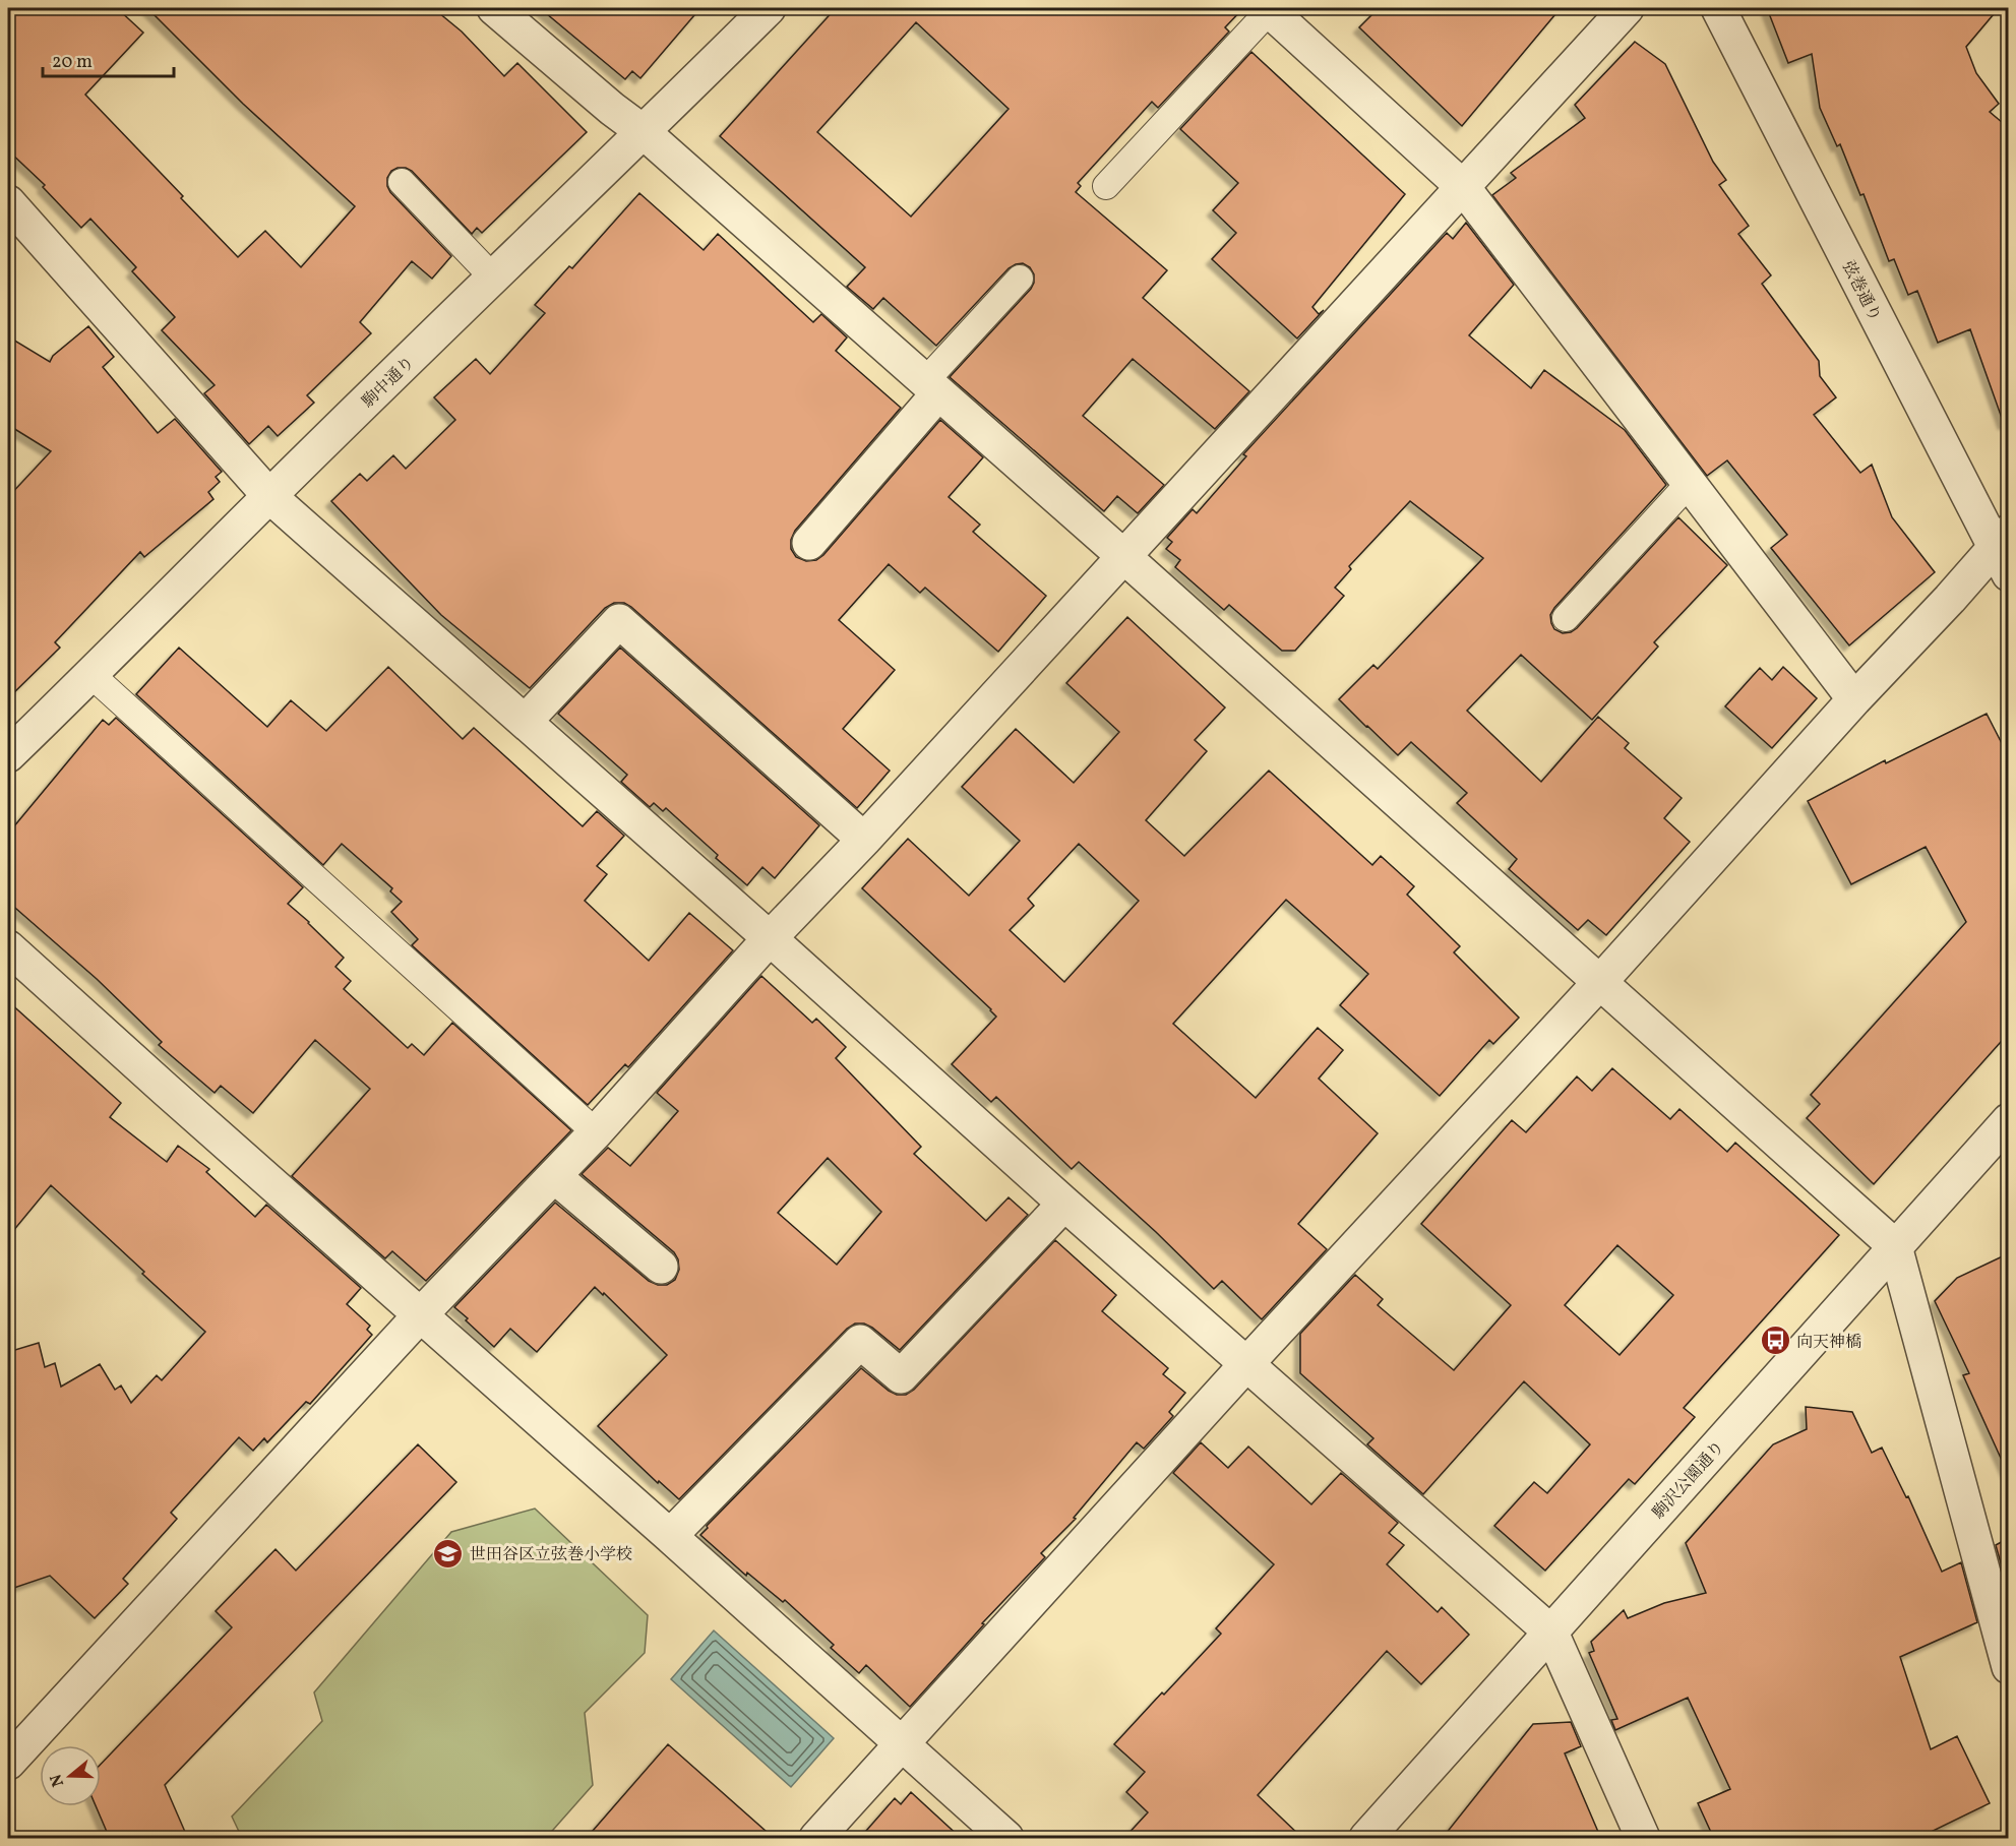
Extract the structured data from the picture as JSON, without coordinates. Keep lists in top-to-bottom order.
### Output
{
  "streets": {
    "street": ["弦巻通り", "駒中通り", "駒沢公園通り"]
  },
  "places": {
    "bus stop": ["向天神橋"],
    "school or university": ["世田谷区立弦巻小学校"]
  },
  "scale_bar": "20 m",
  "north": "left"
}
